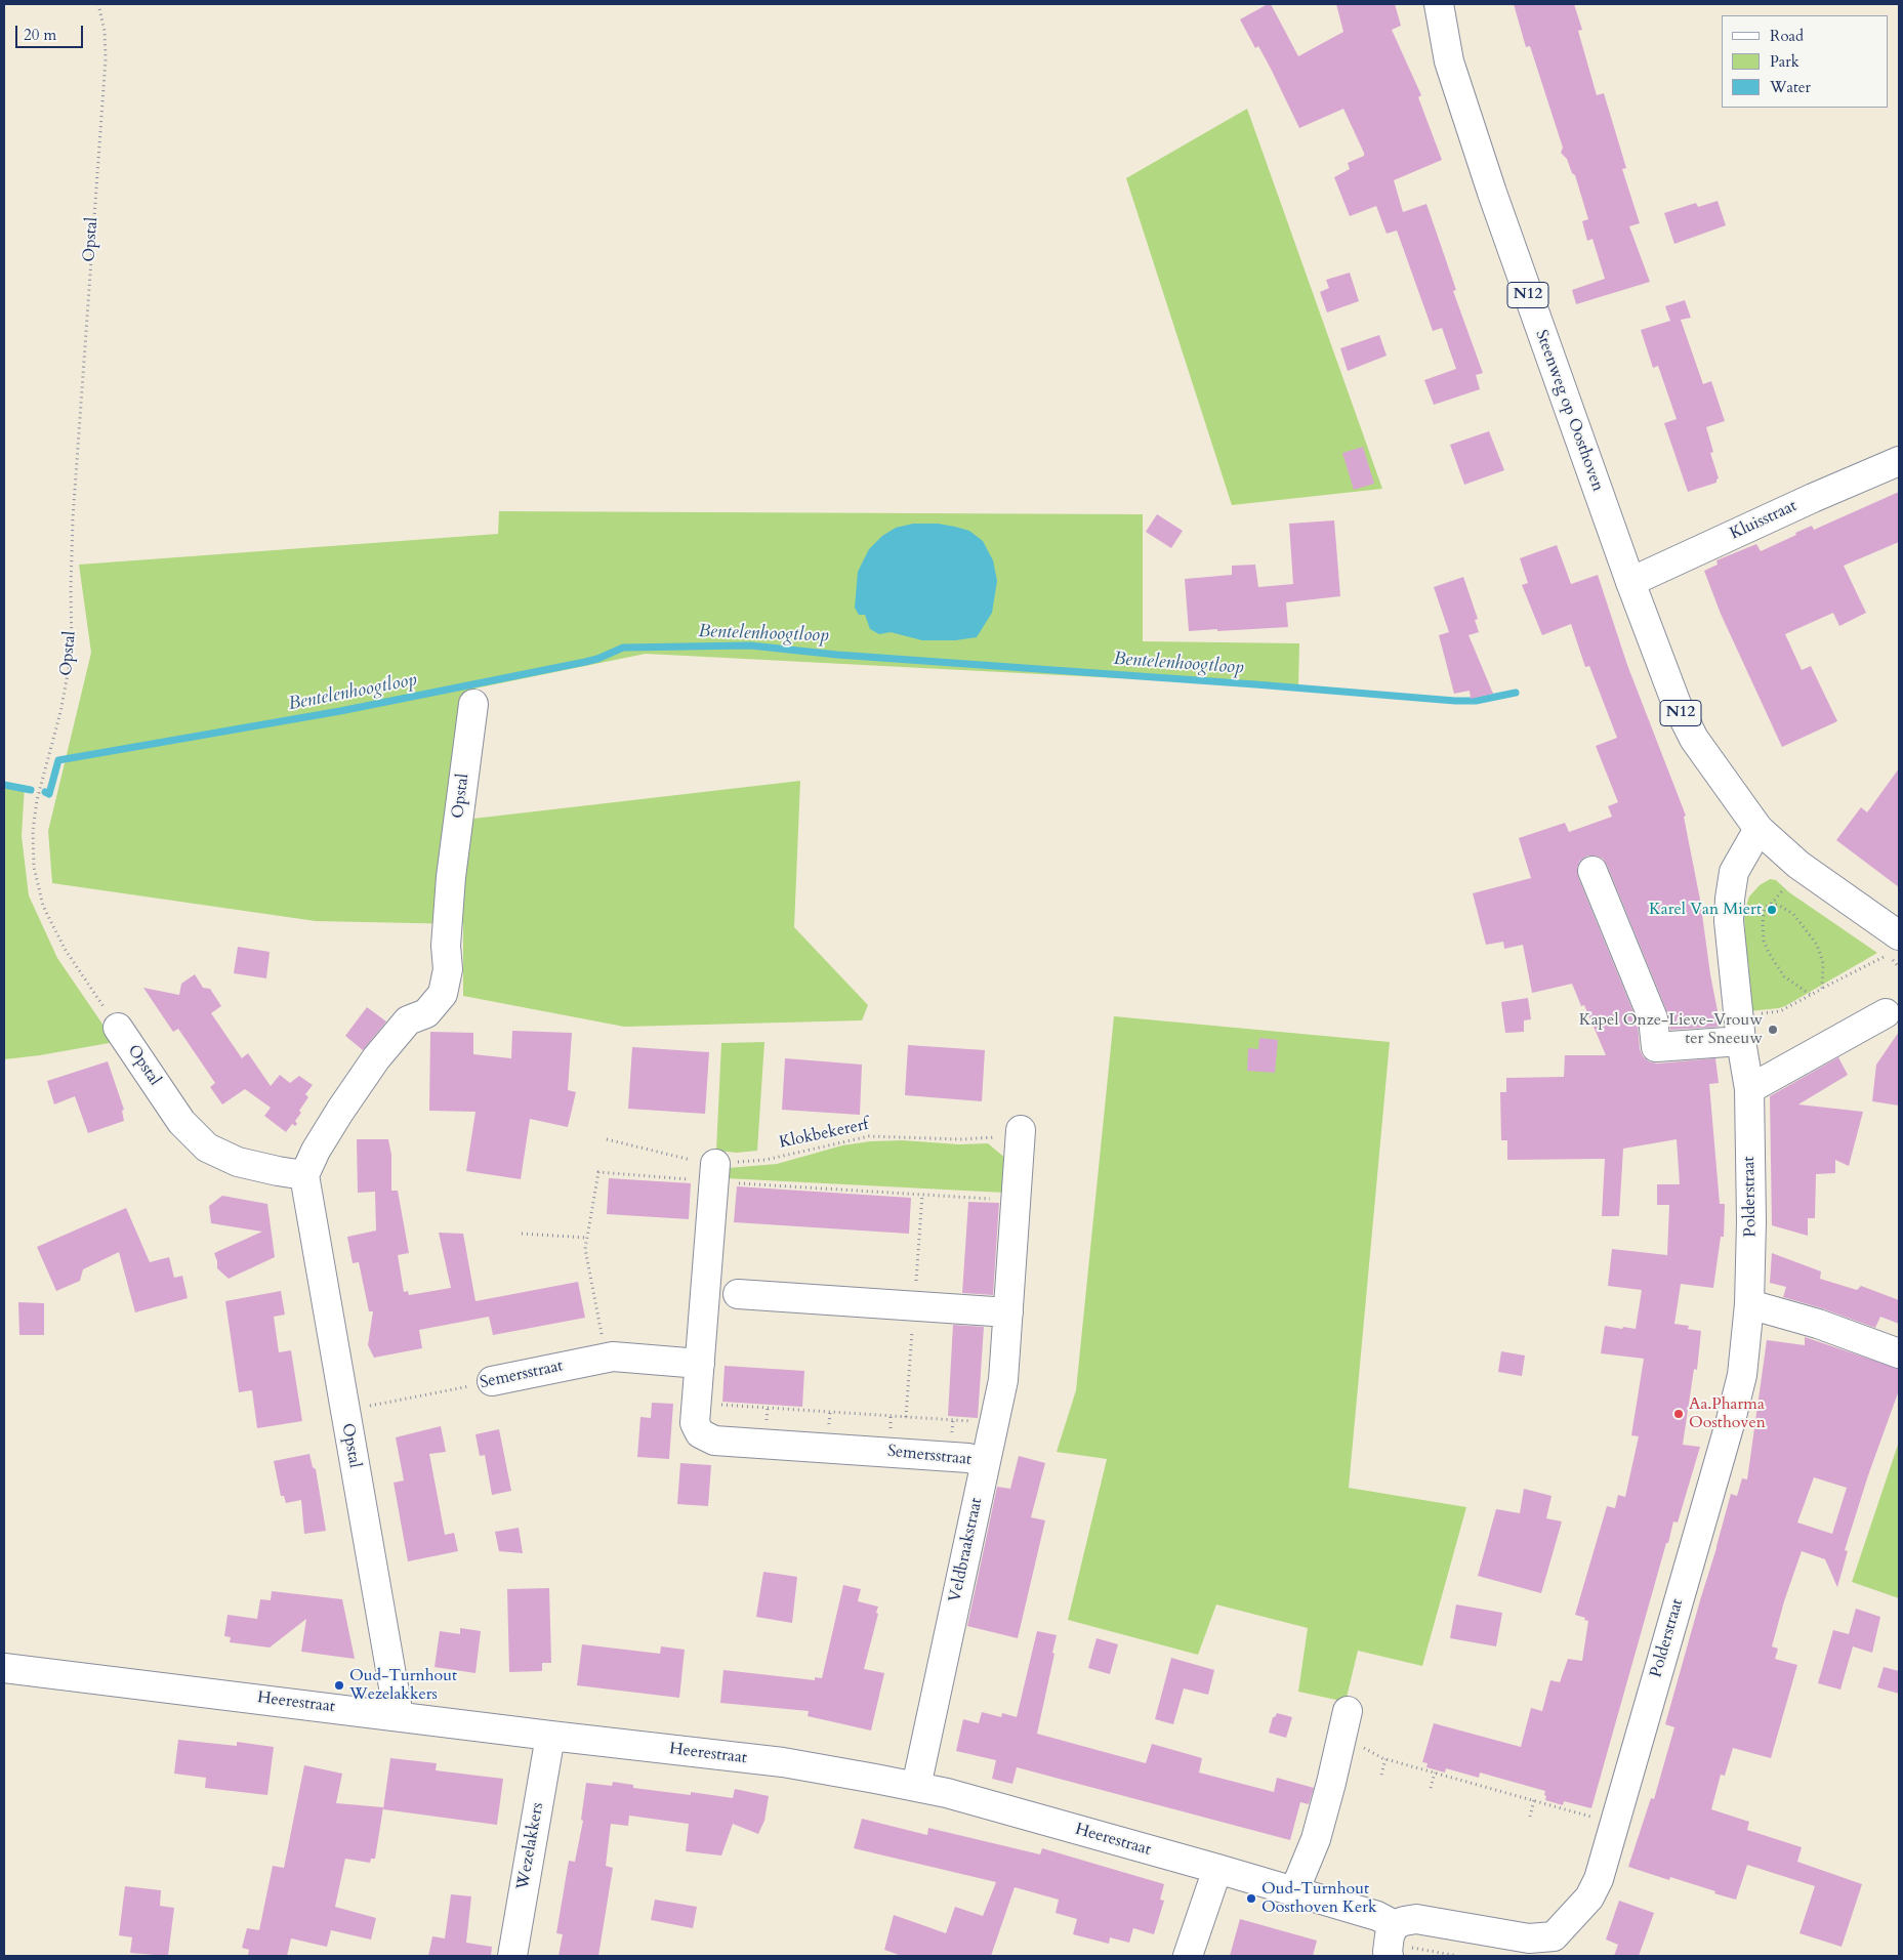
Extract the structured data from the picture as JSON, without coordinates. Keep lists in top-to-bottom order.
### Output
{
  "streets": {
    "street": [
      "Opstal",
      "N12",
      "Steenweg op Oosthoven",
      "Kluisstraat",
      "Polderstraat",
      "Semersstraat",
      "Veldbraakstraat",
      "Heerestraat",
      "Wezelakkers"
    ],
    "path": ["Klokbekererf"]
  },
  "crossings": [
    ["Opstal", "Semersstraat"],
    ["Opstal", "Heerestraat"],
    ["N12", "Steenweg op Oosthoven"],
    ["N12", "Kluisstraat"],
    ["N12", "Polderstraat"],
    ["Steenweg op Oosthoven", "Kluisstraat"],
    ["Klokbekererf", "Semersstraat"],
    ["Klokbekererf", "Veldbraakstraat"],
    ["Semersstraat", "Veldbraakstraat"],
    ["Veldbraakstraat", "Heerestraat"],
    ["Heerestraat", "Wezelakkers"]
  ],
  "water": ["Bentelenhoogtloop"],
  "places": [
    "Karel Van Miert",
    "Kapel Onze-Lieve-Vrouw ter Sneeuw",
    "Aa.Pharma Oosthoven",
    "Oud-Turnhout Wezelakkers",
    "Oud-Turnhout Oosthoven Kerk"
  ],
  "legend": ["Road", "Park", "Water"],
  "scale_bar": "20 m"
}
